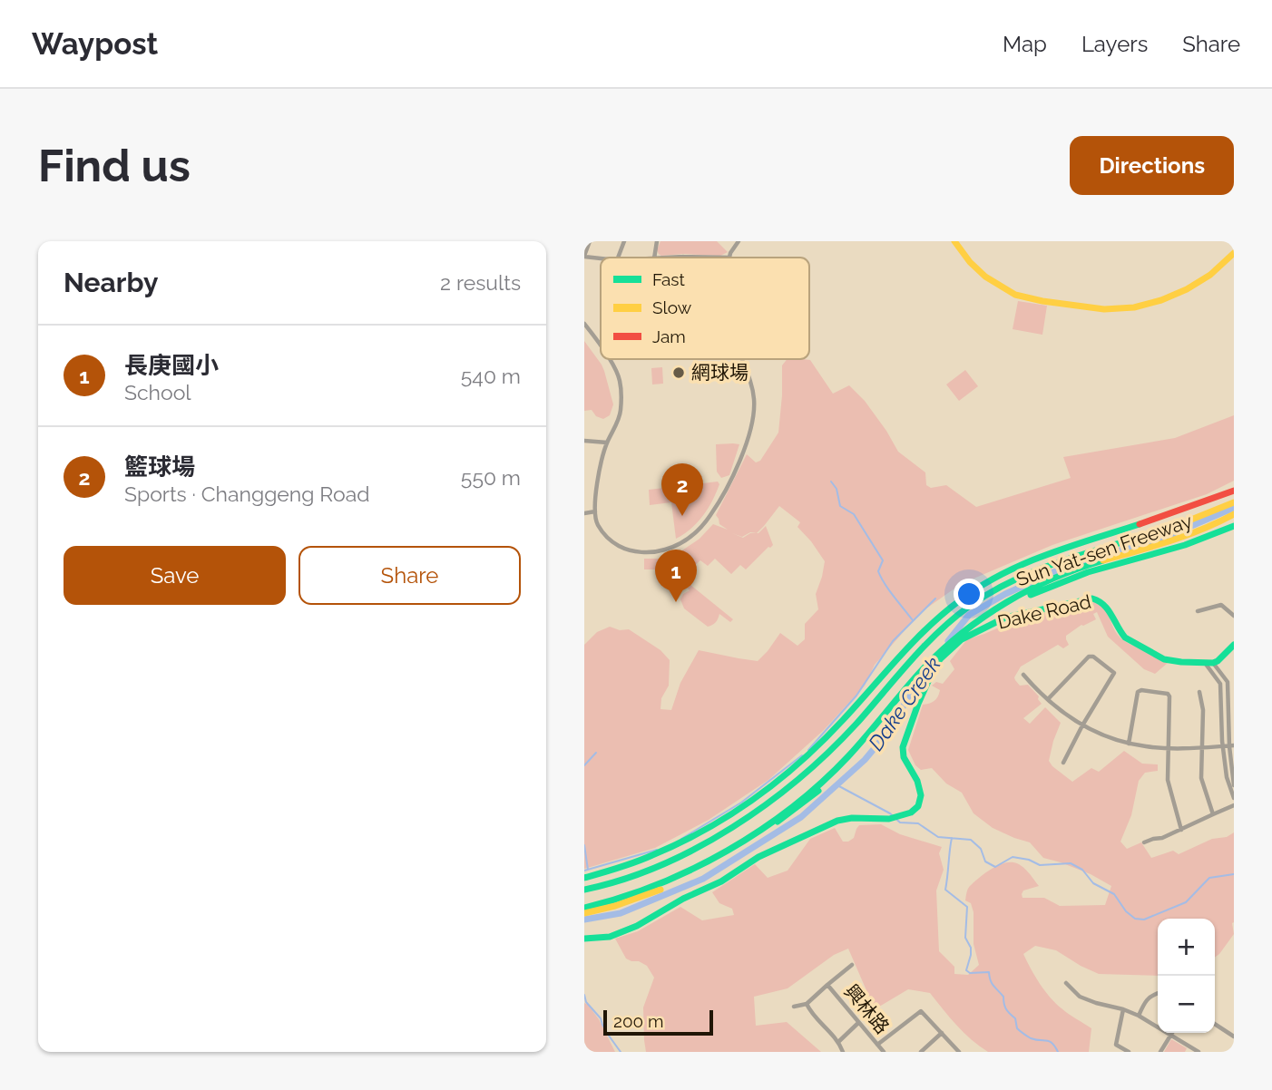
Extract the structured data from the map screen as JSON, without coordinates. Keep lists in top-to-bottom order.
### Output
{
  "streets": {
    "main road": ["Sun Yat-sen Freeway", "Dake Road"],
    "street": ["興林路"]
  },
  "water": ["Dake Creek"],
  "places": ["網球場"],
  "legend": ["Fast", "Slow", "Jam"],
  "scale_bar": "200 m",
  "page": {
    "header": "Waypost",
    "nav": ["Map", "Layers", "Share"],
    "buttons": [
      "Directions",
      ["Save", "Share"]
    ],
    "title": "Find us",
    "heading": ["Nearby", "2 results"],
    "list": [
      {
        "mark": "1",
        "name": "長庚國小",
        "note": "School",
        "value": "540 m"
      },
      {
        "mark": "2",
        "name": "籃球場",
        "note": "Sports · Changgeng Road",
        "value": "550 m"
      }
    ],
    "pins": ["2", "1"],
    "map_buttons": ["+", "−"],
    "scale": "200 m"
  }
}
